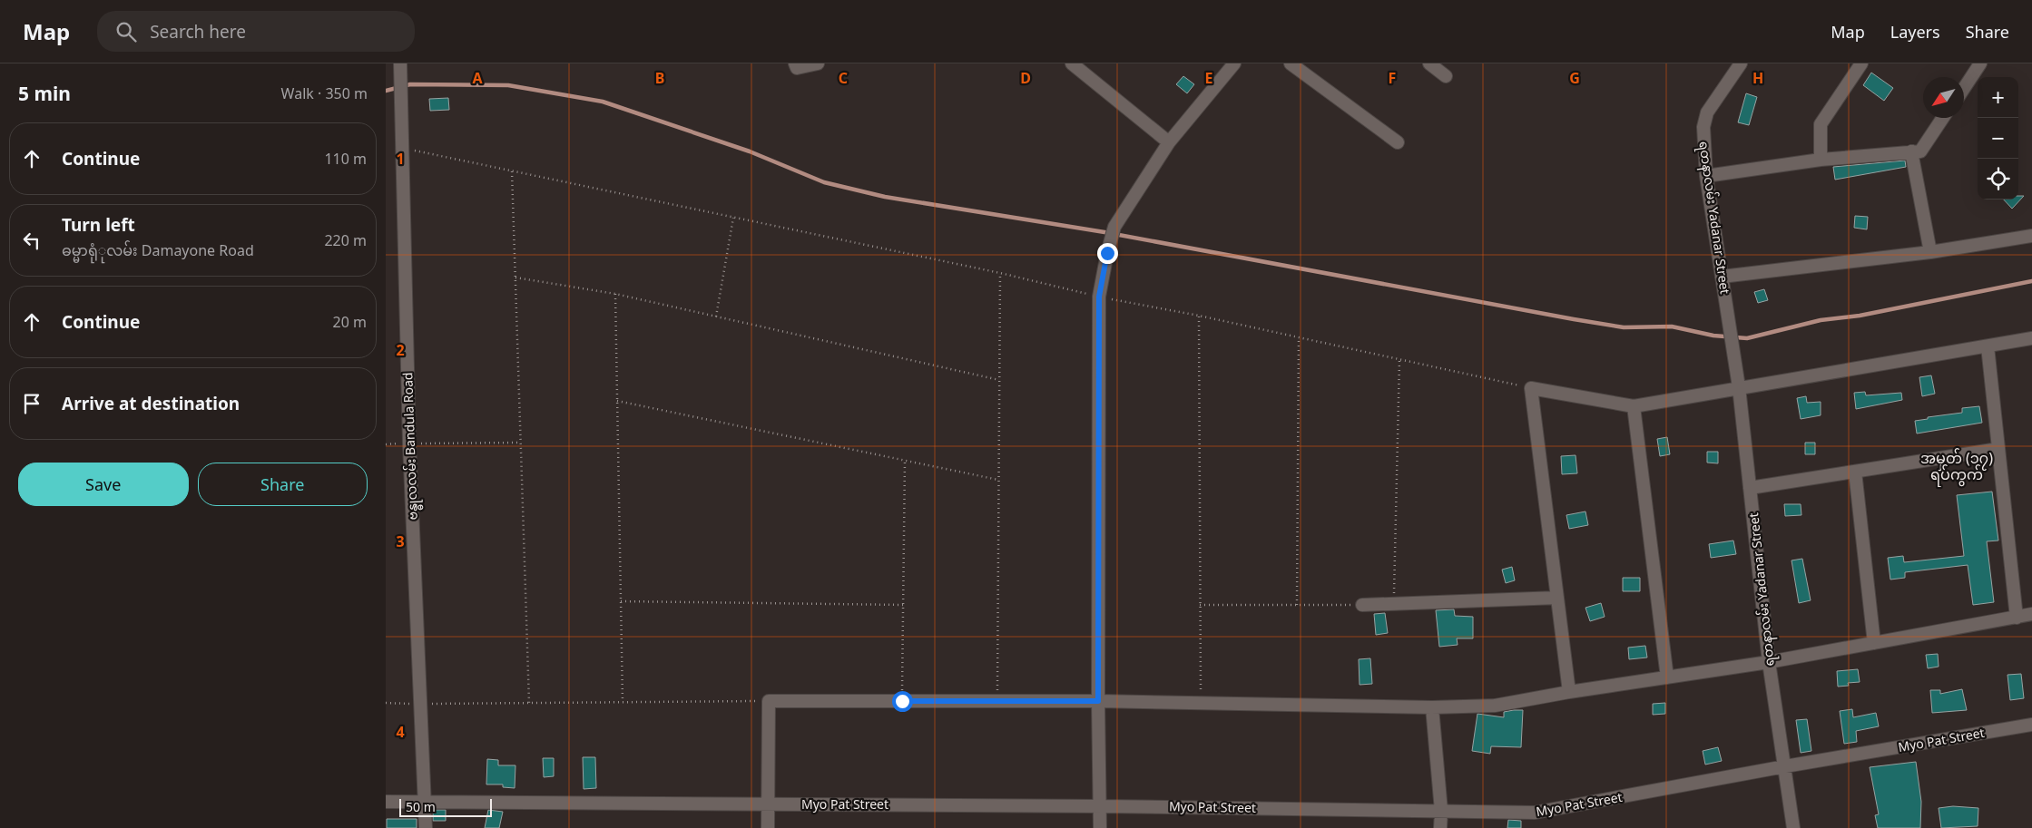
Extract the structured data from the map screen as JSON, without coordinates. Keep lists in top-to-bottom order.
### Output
{
  "streets": {
    "street": ["ရတနာလမ်း Yadanar Street", "ဗန္ဓုလလမ်း Bandula Road", "Myo Pat Street"]
  },
  "crossings": [
    ["ရတနာလမ်း Yadanar Street", "Myo Pat Street"],
    ["ဗန္ဓုလလမ်း Bandula Road", "Myo Pat Street"]
  ],
  "districts": ["အမှတ် (၁၇) ရပ်ကွက်"],
  "scale_bar": "50 m",
  "north": "bottom left",
  "page": {
    "header": "Map",
    "search": "Search here",
    "nav": ["Map", "Layers", "Share"],
    "heading": ["5 min", "Walk · 350 m"],
    "map_buttons": ["+", "−"],
    "list": [
      ["Continue", "110 m"],
      ["Turn left", "ဓမ္မာရုံုလမ်း Damayone Road", "220 m"],
      ["Continue", "20 m"],
      "Arrive at destination"
    ],
    "buttons": ["Save", "Share"],
    "scale": "50 m"
  },
  "grid": {
    "columns": [
      "A",
      "B",
      "C",
      "D",
      "E",
      "F",
      "G",
      "H"
    ],
    "rows": [
      "1",
      "2",
      "3",
      "4"
    ]
  }
}
